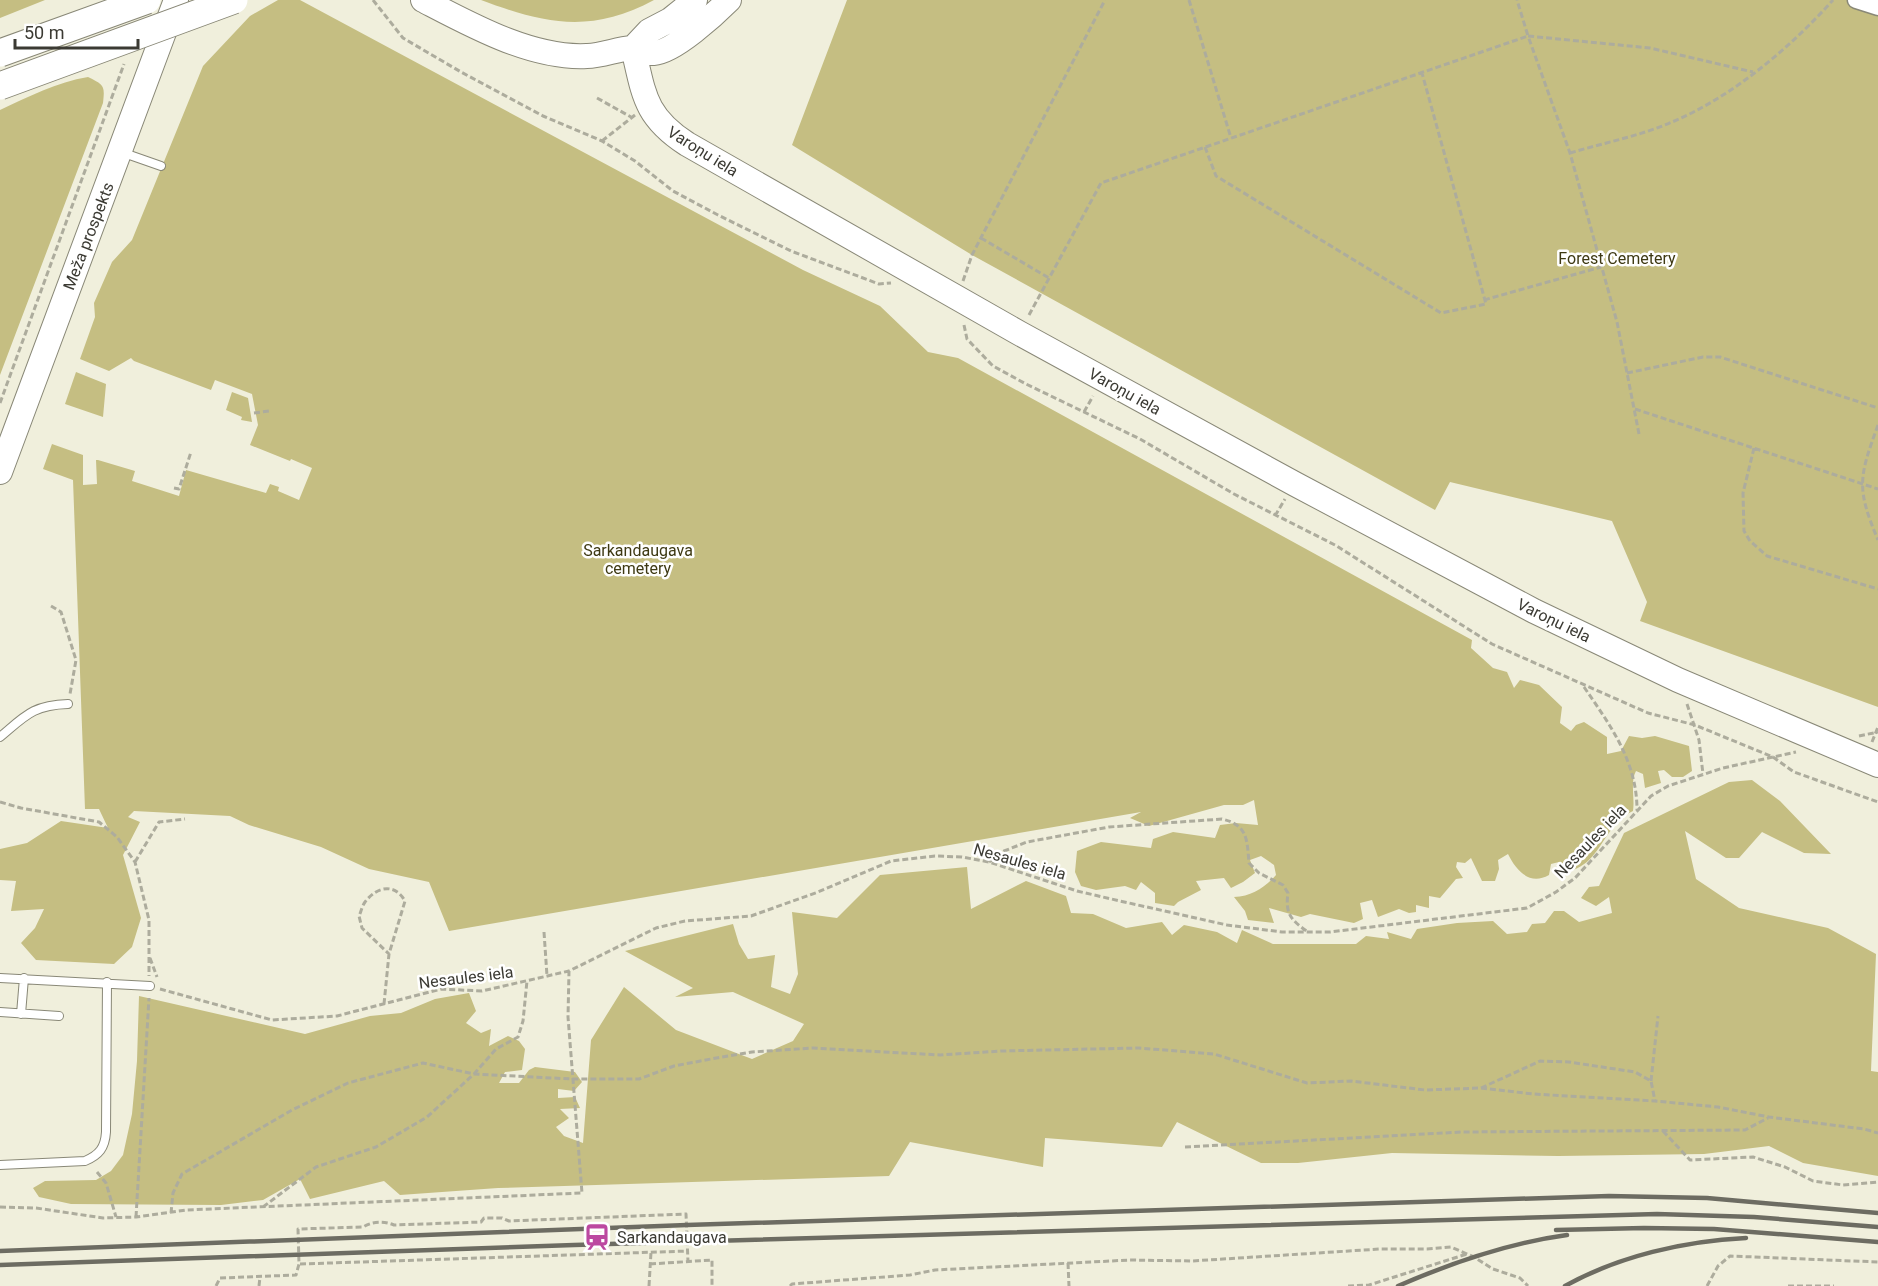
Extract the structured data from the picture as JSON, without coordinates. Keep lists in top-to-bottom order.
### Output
{
  "streets": {
    "street": ["Varoņu iela", "Meža prospekts"],
    "path": ["Nesaules iela"]
  },
  "crossings": [
    ["Varoņu iela", "Nesaules iela"]
  ],
  "parks": ["Forest Cemetery", "Sarkandaugava cemetery"],
  "places": {
    "station": ["Sarkandaugava"]
  },
  "scale_bar": "50 m"
}
